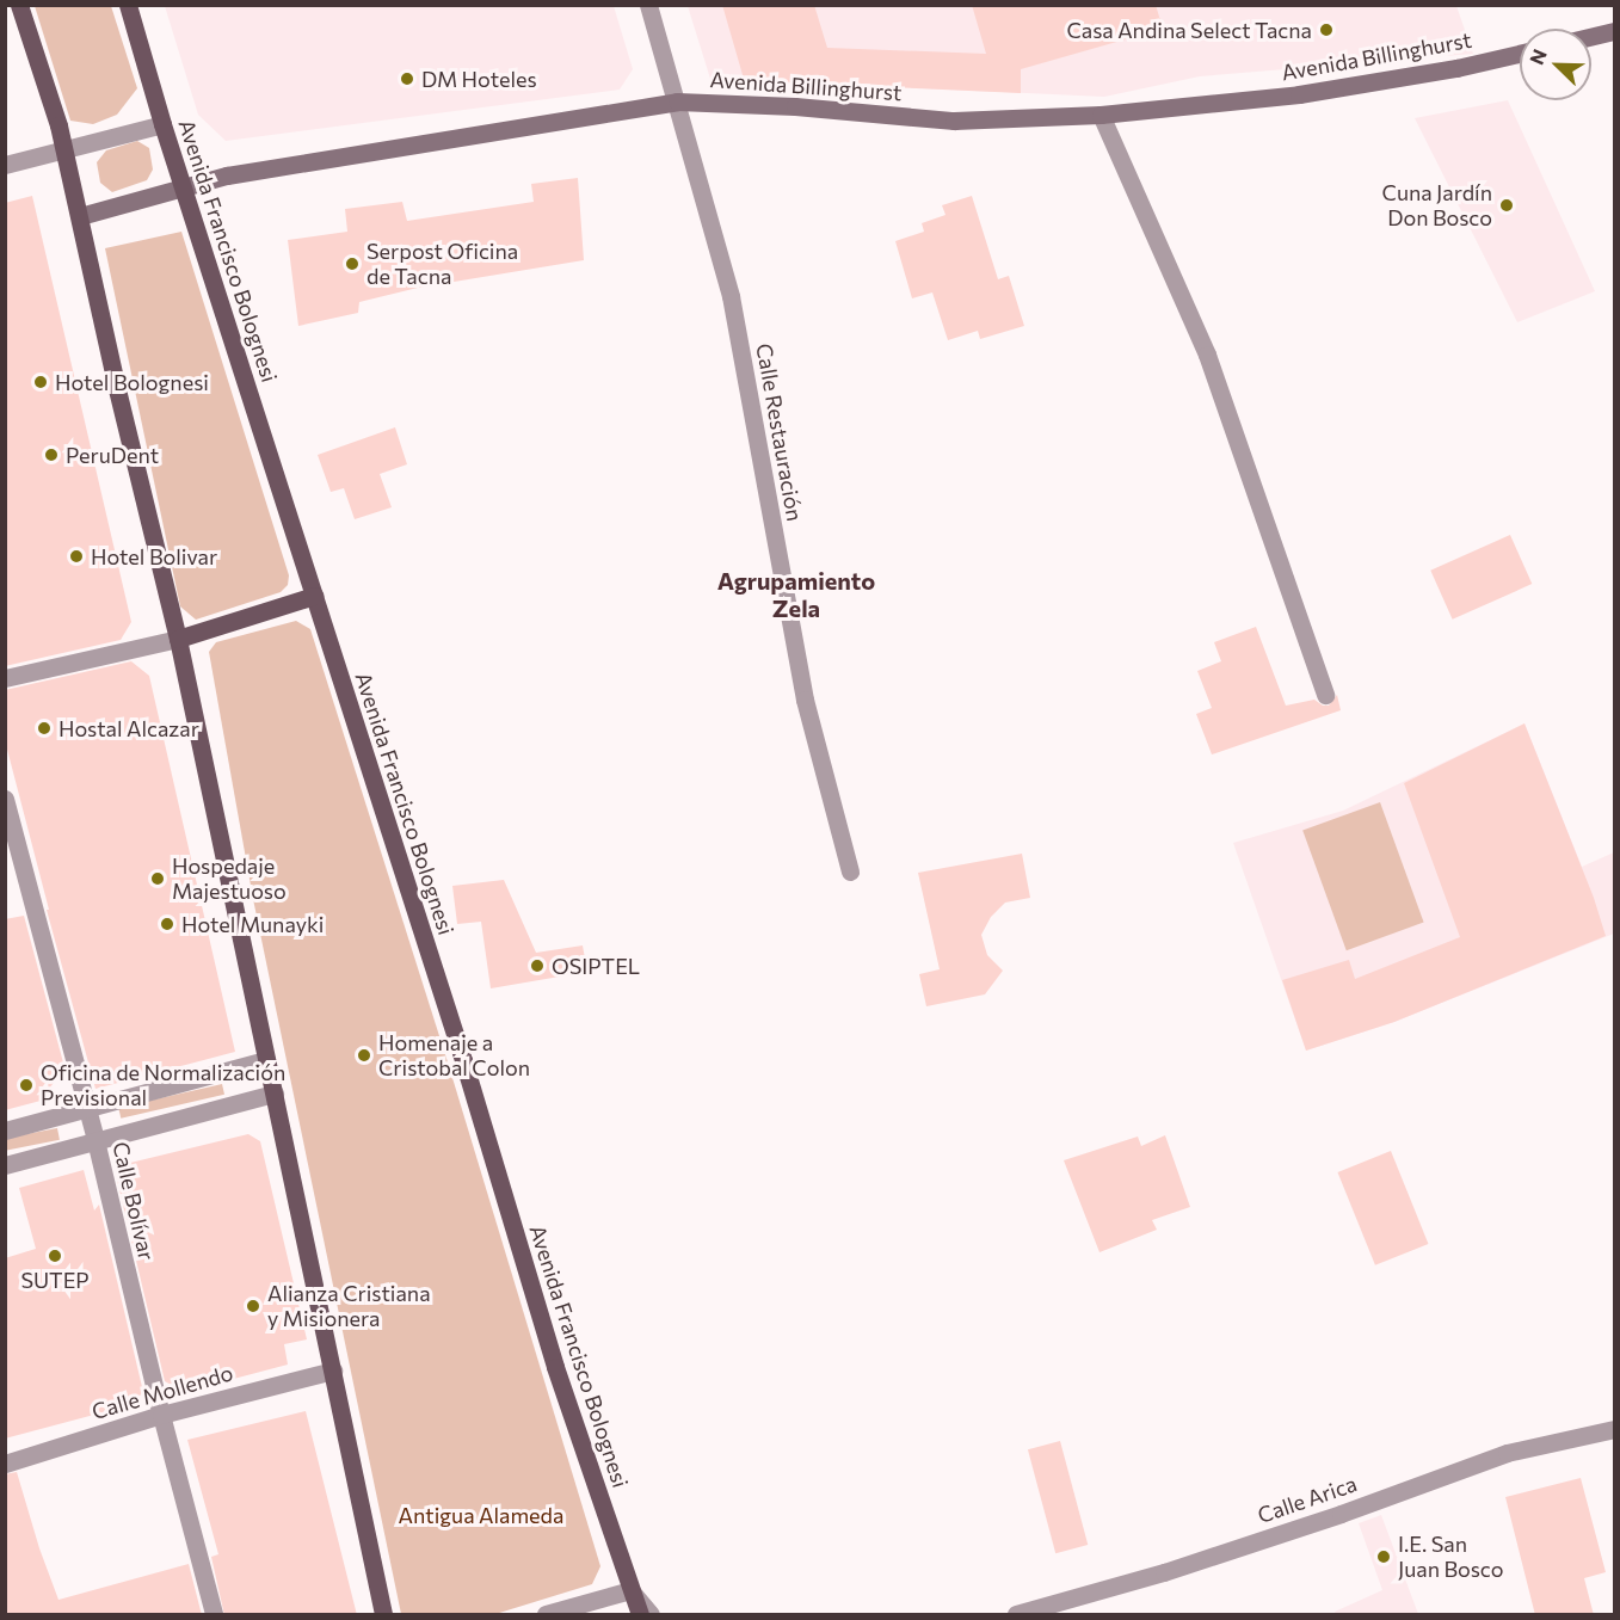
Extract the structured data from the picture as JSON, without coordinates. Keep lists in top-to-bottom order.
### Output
{
  "streets": {
    "main road": ["Avenida Francisco Bolognesi"],
    "street": [
      "Avenida Billinghurst",
      "Calle Restauración",
      "Calle Bolívar",
      "Calle Mollendo",
      "Calle Arica"
    ]
  },
  "crossings": [
    ["Avenida Billinghurst", "Avenida Francisco Bolognesi"],
    ["Avenida Billinghurst", "Calle Restauración"],
    ["Calle Bolívar", "Calle Mollendo"]
  ],
  "districts": ["Agrupamiento Zela"],
  "parks": ["Antigua Alameda"],
  "places": [
    "Casa Andina Select Tacna",
    "DM Hoteles",
    "Cuna Jardín Don Bosco",
    "Serpost Oficina de Tacna",
    "Hotel Bolognesi",
    "PeruDent",
    "Hotel Bolivar",
    "Hostal Alcazar",
    "Hospedaje Majestuoso",
    "Hotel Munayki",
    "OSIPTEL",
    "Homenaje a Cristobal Colon",
    "Oficina de Normalización Previsional",
    "SUTEP",
    "Alianza Cristiana y Misionera",
    "I.E. San Juan Bosco"
  ],
  "north": "top left"
}
